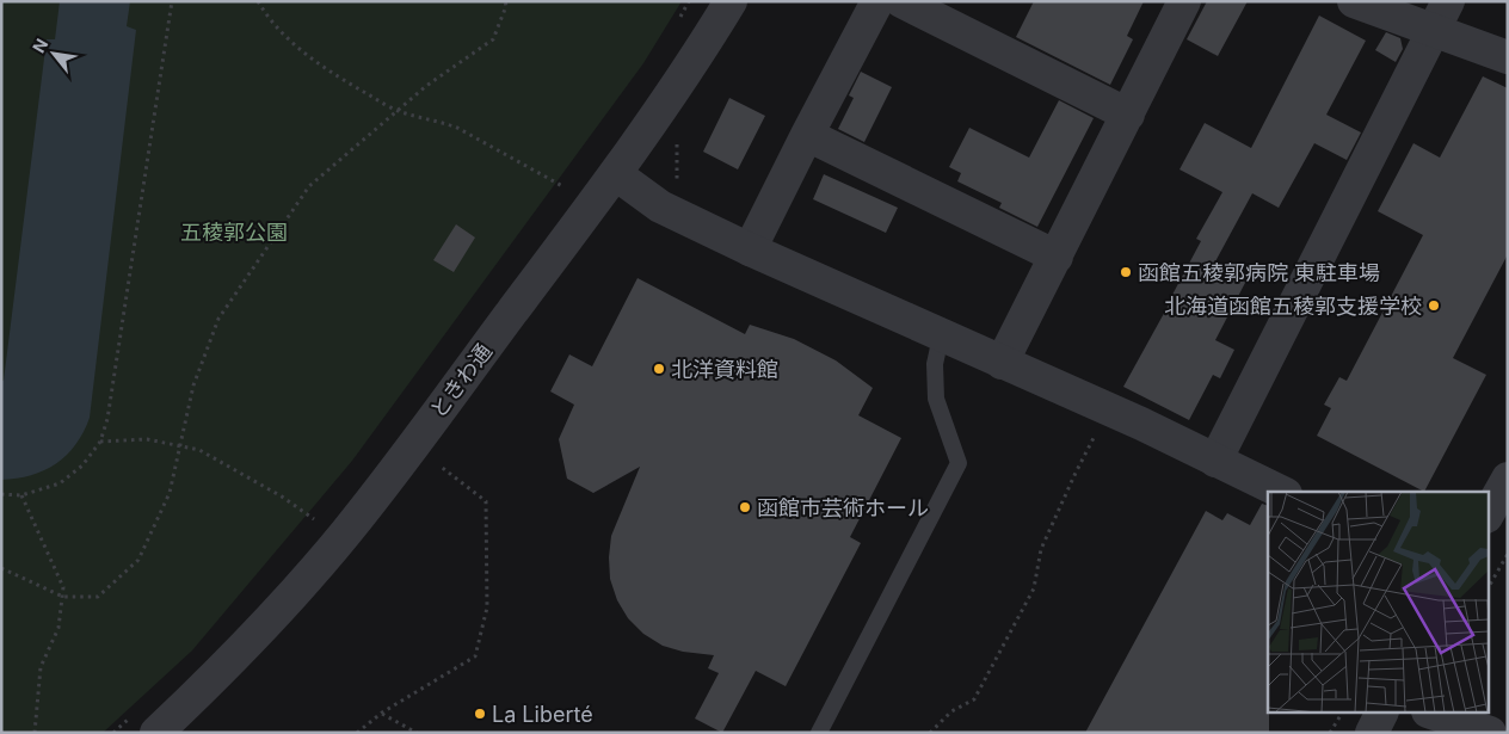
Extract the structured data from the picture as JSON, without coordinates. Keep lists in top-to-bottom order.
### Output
{
  "streets": {
    "street": ["ときわ通"]
  },
  "parks": ["五稜郭公園"],
  "places": [
    "函館五稜郭病院 東駐車場",
    "北海道函館五稜郭支援学校",
    "北洋資料館",
    "函館市芸術ホール",
    "La Liberté"
  ],
  "north": "top left"
}
